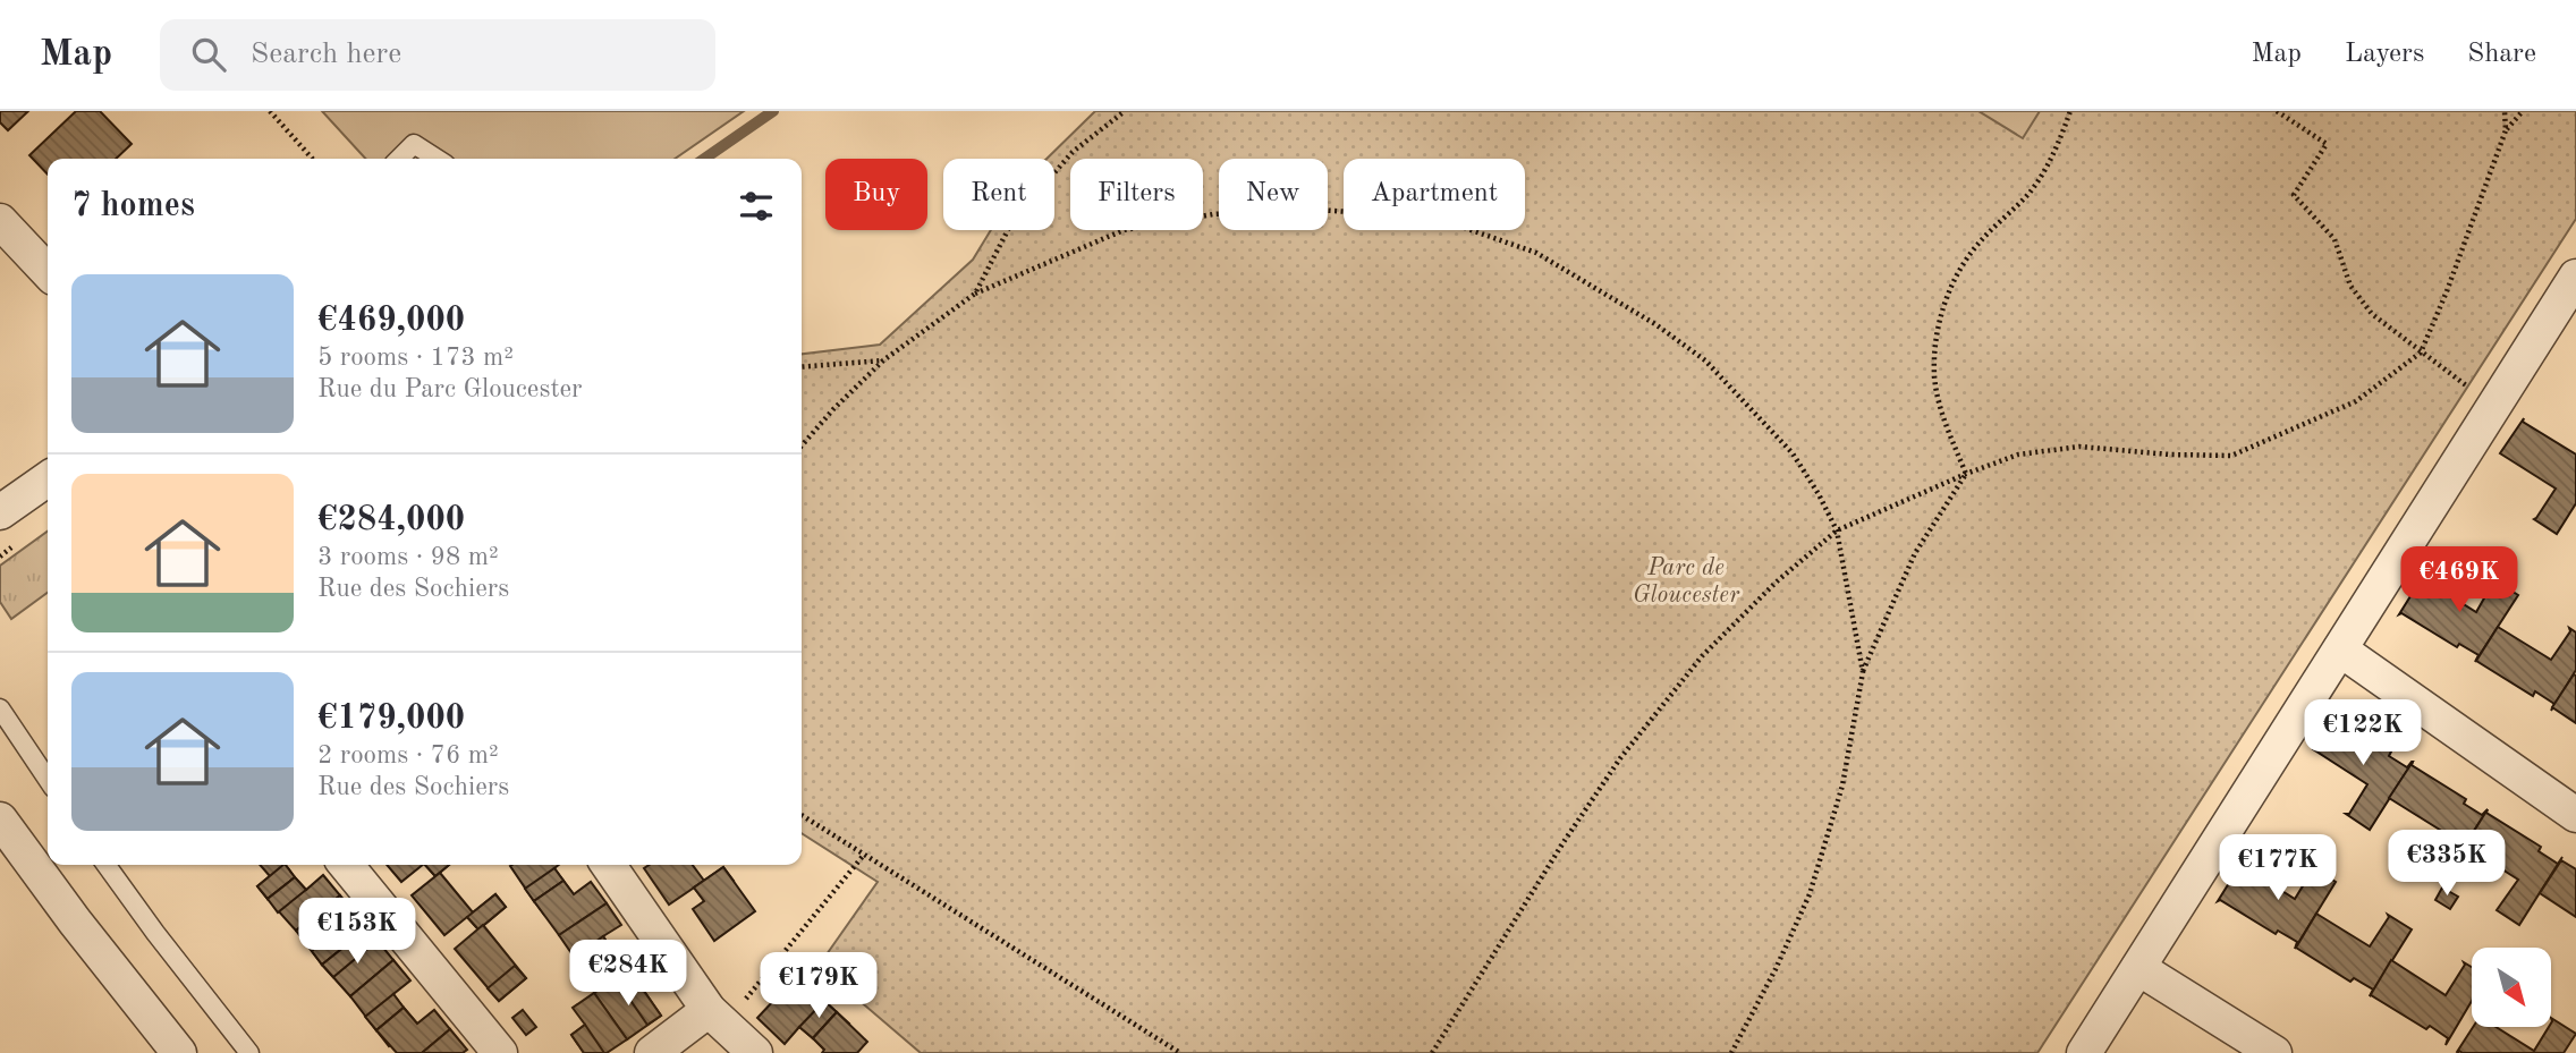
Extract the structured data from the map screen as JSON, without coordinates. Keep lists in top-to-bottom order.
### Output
{
  "parks": ["Parc de Gloucester"],
  "north": "bottom right",
  "page": {
    "header": "Map",
    "search": "Search here",
    "nav": ["Map", "Layers", "Share"],
    "chip": [
      "Buy",
      "Rent",
      "Filters",
      "New",
      "Apartment"
    ],
    "heading": "7 homes",
    "list": [
      {
        "name": "€469,000",
        "note": "5 rooms · 173 m² · Rue du Parc Gloucester"
      },
      {
        "name": "€284,000",
        "note": "3 rooms · 98 m² · Rue des Sochiers"
      },
      {
        "name": "€179,000",
        "note": "2 rooms · 76 m² · Rue des Sochiers"
      }
    ],
    "price": [
      "€469K",
      "€122K",
      "€335K",
      "€177K",
      "€153K",
      "€284K",
      "€179K"
    ]
  }
}
